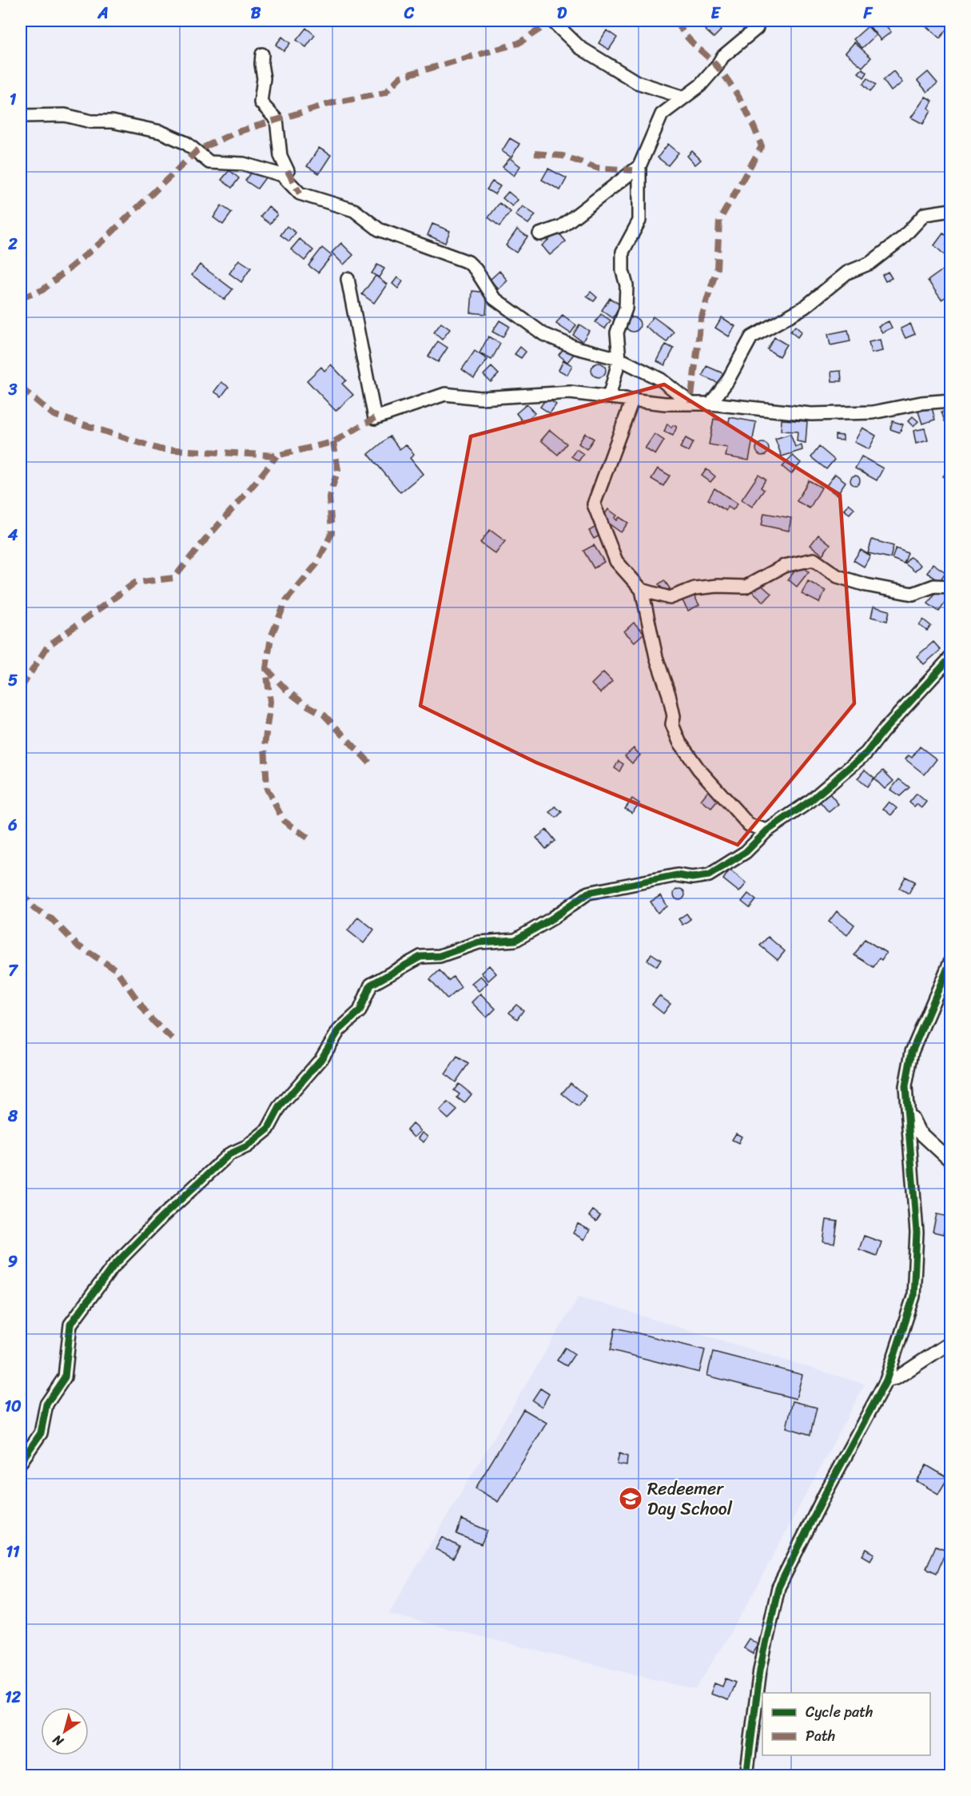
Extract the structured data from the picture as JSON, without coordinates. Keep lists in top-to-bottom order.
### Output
{
  "places": {
    "school or university": ["Redeemer Day School"]
  },
  "legend": ["Cycle path", "Path"],
  "north": "bottom left",
  "grid": {
    "columns": [
      "A",
      "B",
      "C",
      "D",
      "E",
      "F"
    ],
    "rows": [
      "1",
      "2",
      "3",
      "4",
      "5",
      "6",
      "7",
      "8",
      "9",
      "10",
      "11",
      "12"
    ]
  }
}
